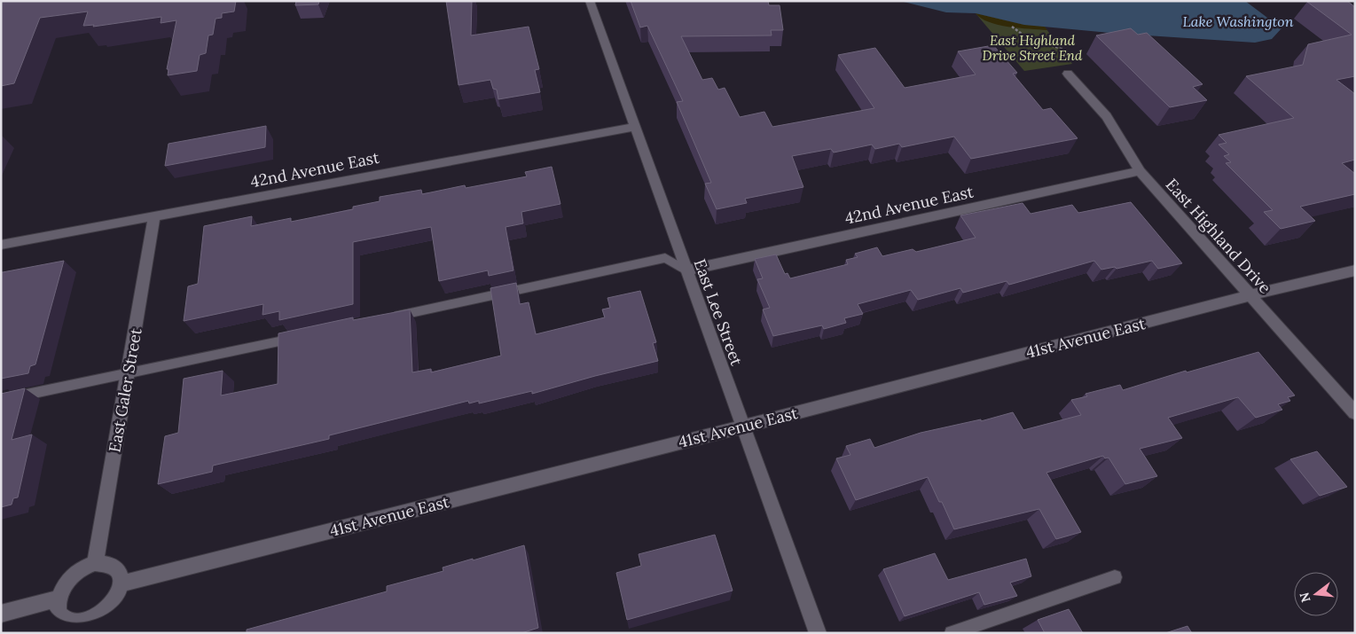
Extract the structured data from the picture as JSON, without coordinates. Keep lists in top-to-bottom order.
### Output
{
  "streets": {
    "street": [
      "42nd Avenue East",
      "East Highland Drive",
      "East Lee Street",
      "41st Avenue East",
      "East Galer Street"
    ]
  },
  "crossings": [
    ["42nd Avenue East", "East Highland Drive"],
    ["42nd Avenue East", "East Lee Street"],
    ["42nd Avenue East", "East Galer Street"],
    ["East Highland Drive", "41st Avenue East"],
    ["East Lee Street", "41st Avenue East"],
    ["41st Avenue East", "East Galer Street"]
  ],
  "water": ["Lake Washington"],
  "parks": ["East Highland Drive Street End"],
  "north": "left"
}
